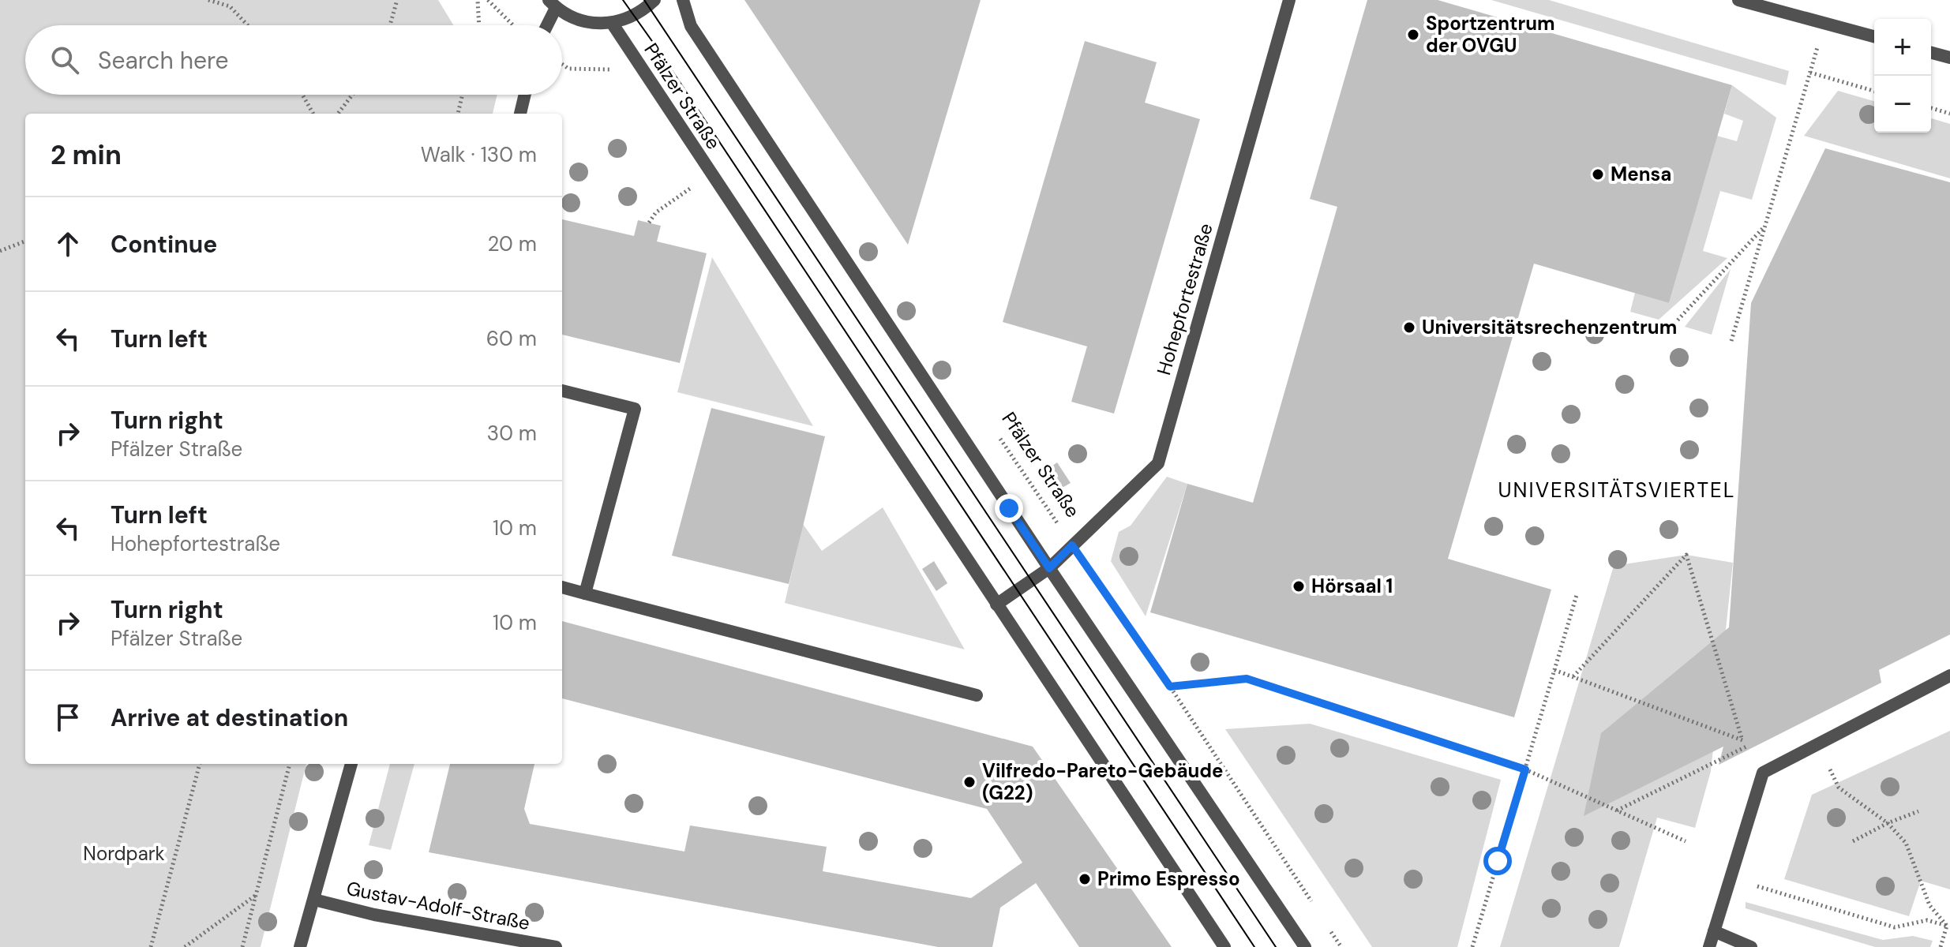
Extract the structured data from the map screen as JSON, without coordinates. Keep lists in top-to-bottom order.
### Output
{
  "streets": {
    "street": ["Pfälzer Straße", "Hohepfortestraße", "Gustav-Adolf-Straße"]
  },
  "crossings": [
    ["Pfälzer Straße", "Hohepfortestraße"]
  ],
  "districts": ["UNIVERSITÄTSVIERTEL"],
  "parks": ["Nordpark"],
  "places": [
    "Sportzentrum der OVGU",
    "Mensa",
    "Universitätsrechenzentrum",
    "Hörsaal 1",
    "Vilfredo-Pareto-Gebäude (G22)",
    "Primo Espresso"
  ],
  "page": {
    "map_buttons": ["+", "−"],
    "search": "Search here",
    "heading": ["2 min", "Walk · 130 m"],
    "list": [
      ["Continue", "20 m"],
      ["Turn left", "60 m"],
      ["Turn right", "Pfälzer Straße", "30 m"],
      ["Turn left", "Hohepfortestraße", "10 m"],
      ["Turn right", "Pfälzer Straße", "10 m"],
      "Arrive at destination"
    ]
  }
}
